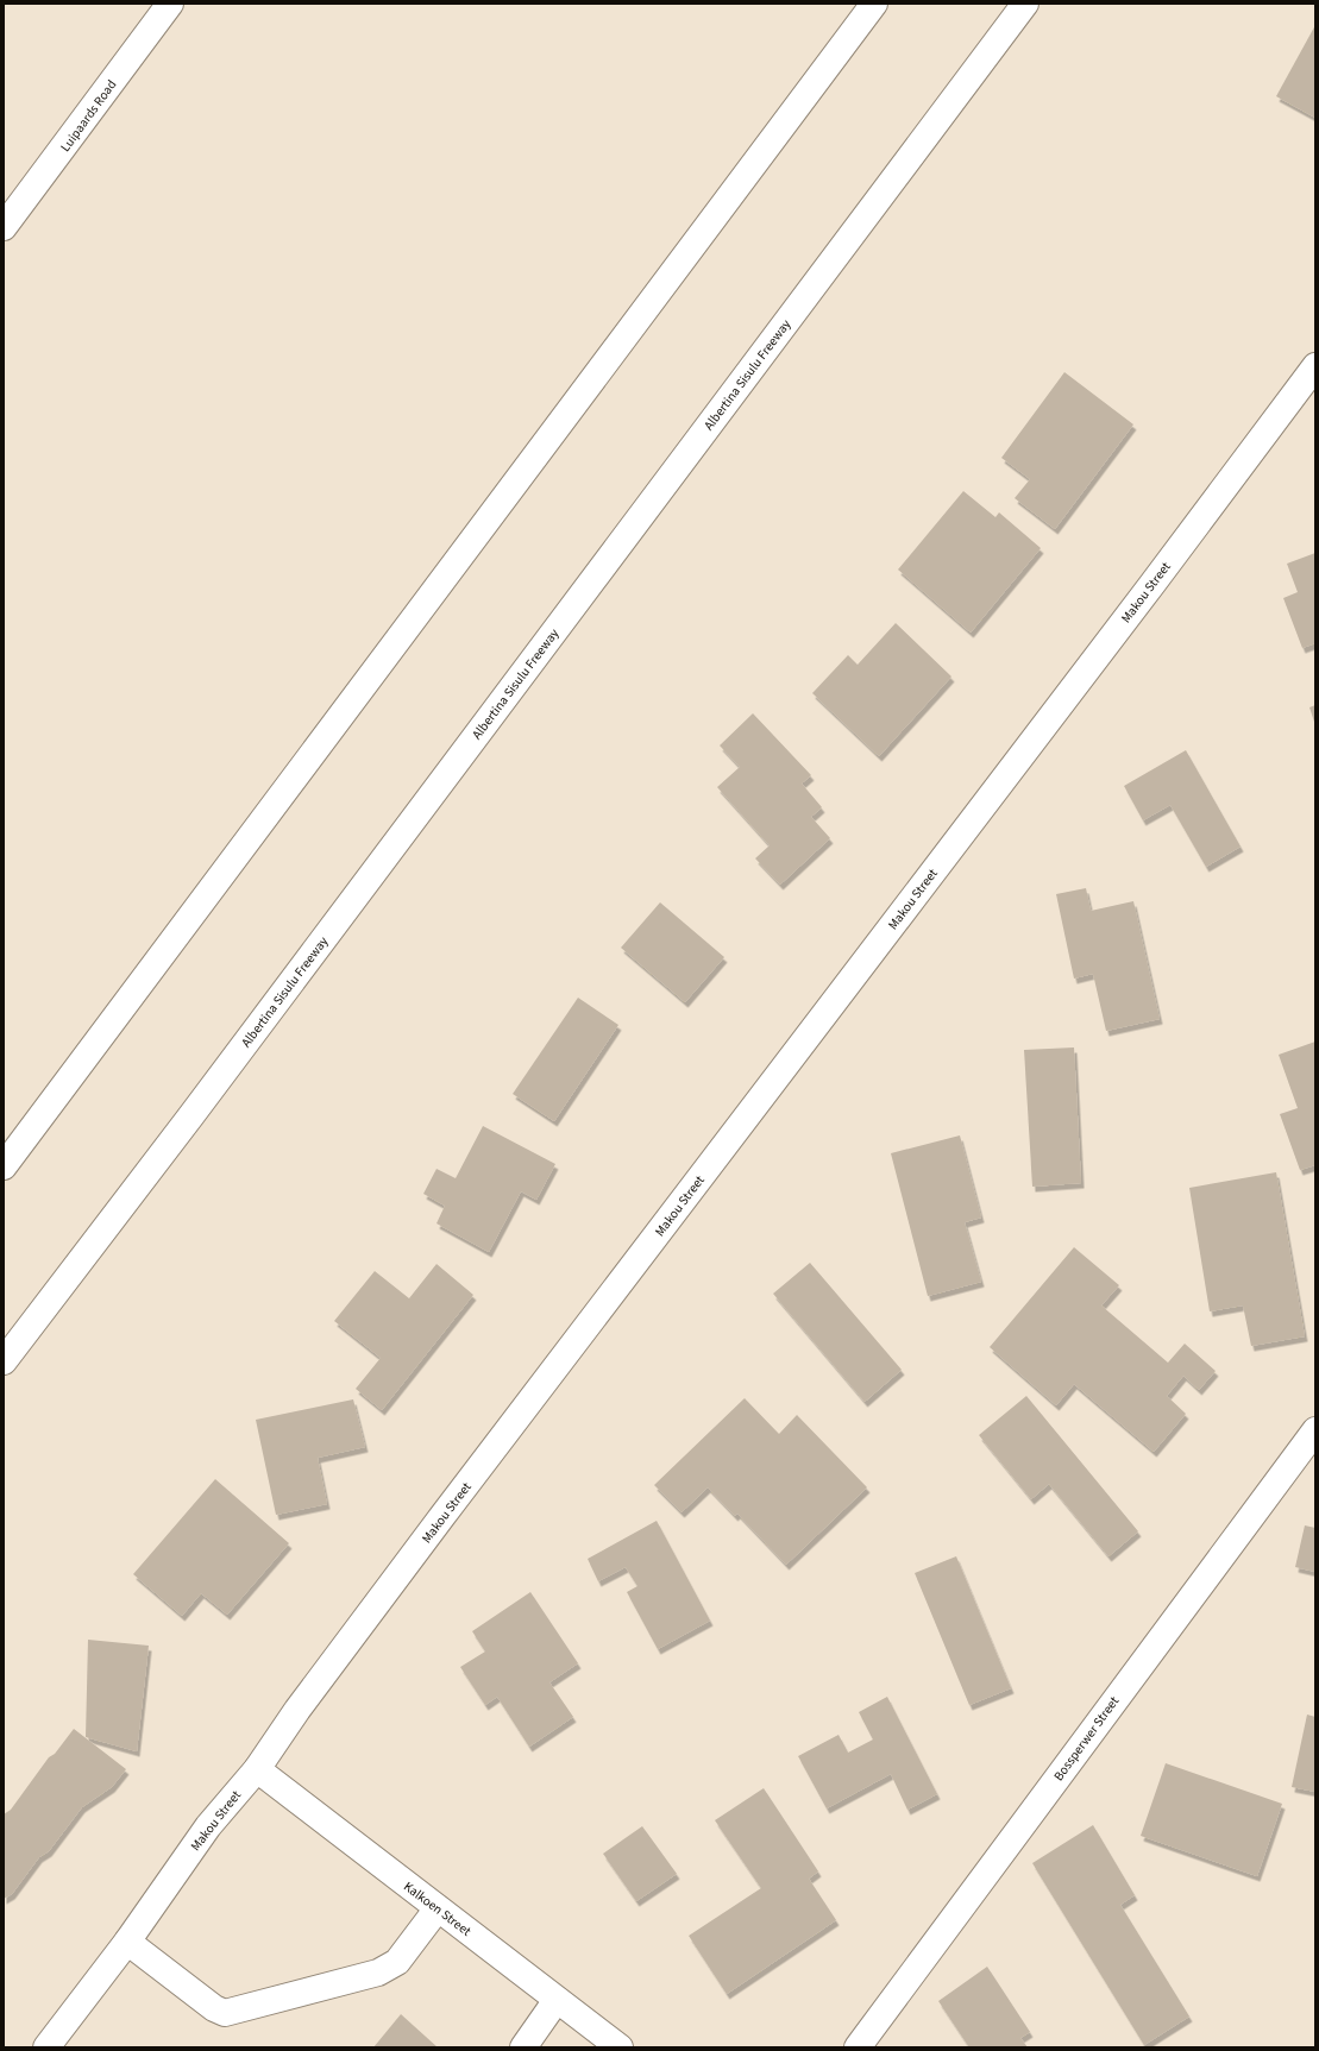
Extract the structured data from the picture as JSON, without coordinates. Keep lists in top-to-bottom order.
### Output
{
  "streets": {
    "main road": [
      "Luipaards Road",
      "Albertina Sisulu Freeway",
      "Makou Street",
      "Bossperwer Street",
      "Kalkoen Street"
    ]
  },
  "crossings": [
    ["Makou Street", "Kalkoen Street"]
  ]
}
